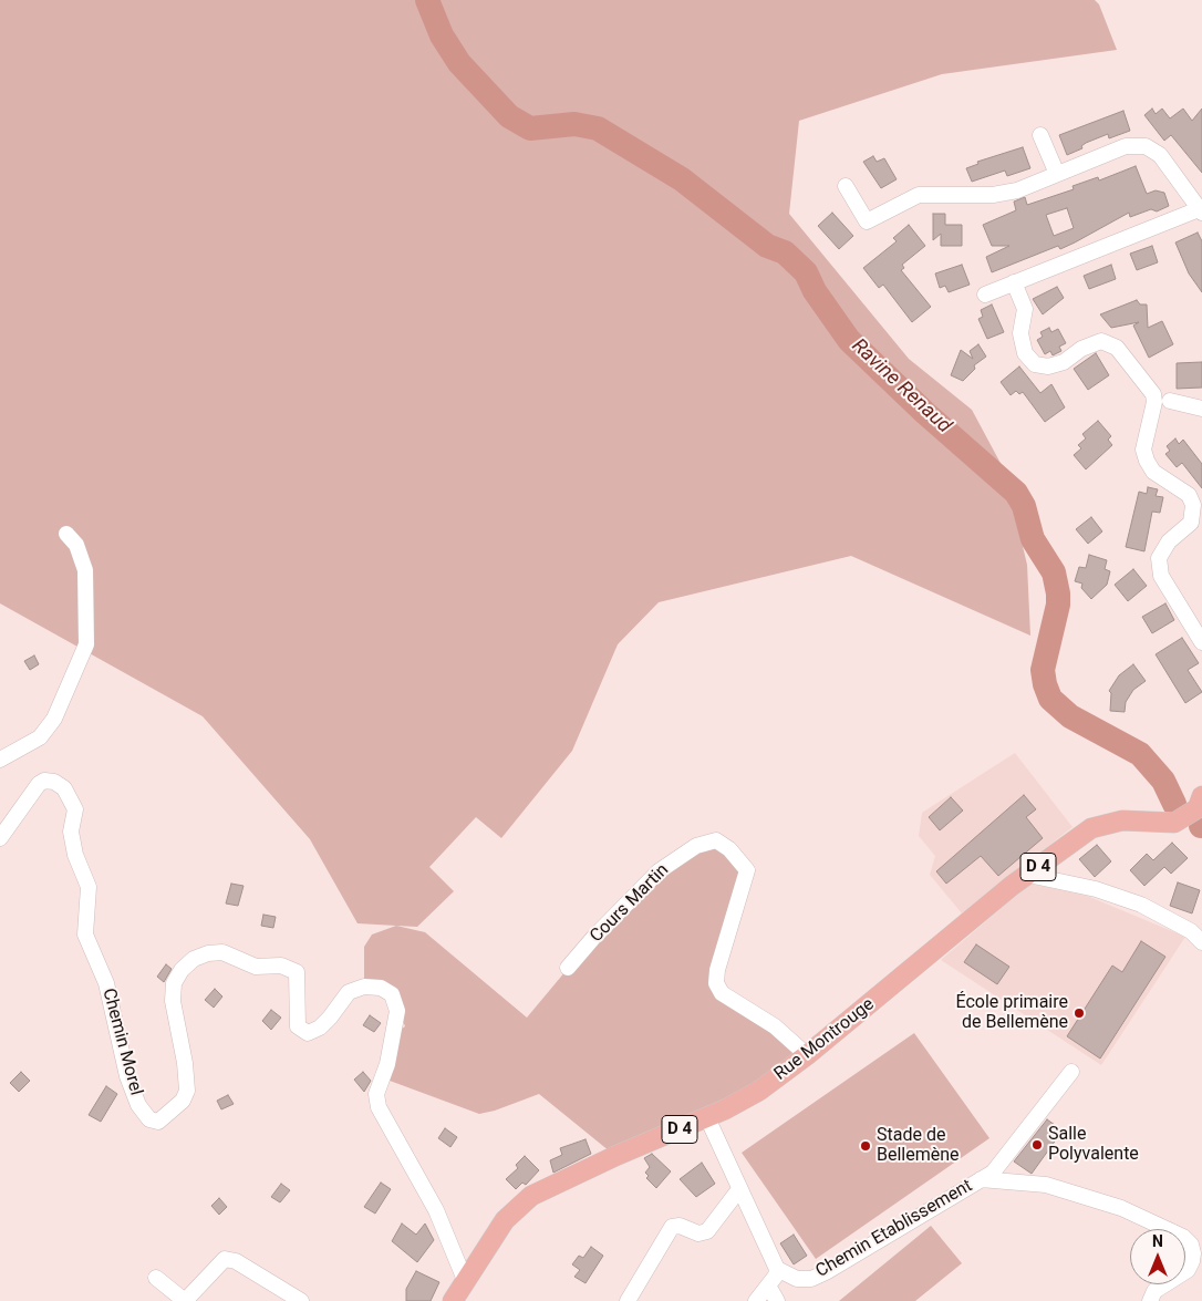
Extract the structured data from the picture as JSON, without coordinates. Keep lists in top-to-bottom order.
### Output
{
  "streets": {
    "main road": ["D 4", "Rue Montrouge"],
    "street": ["Cours Martin", "Chemin Morel", "Chemin Etablissement"]
  },
  "crossings": [
    ["Cours Martin", "Rue Montrouge"],
    ["Rue Montrouge", "Chemin Morel"]
  ],
  "water": ["Ravine Renaud"],
  "places": ["École primaire de Bellemène", "Salle Polyvalente", "Stade de Bellemène"],
  "north": "top"
}
